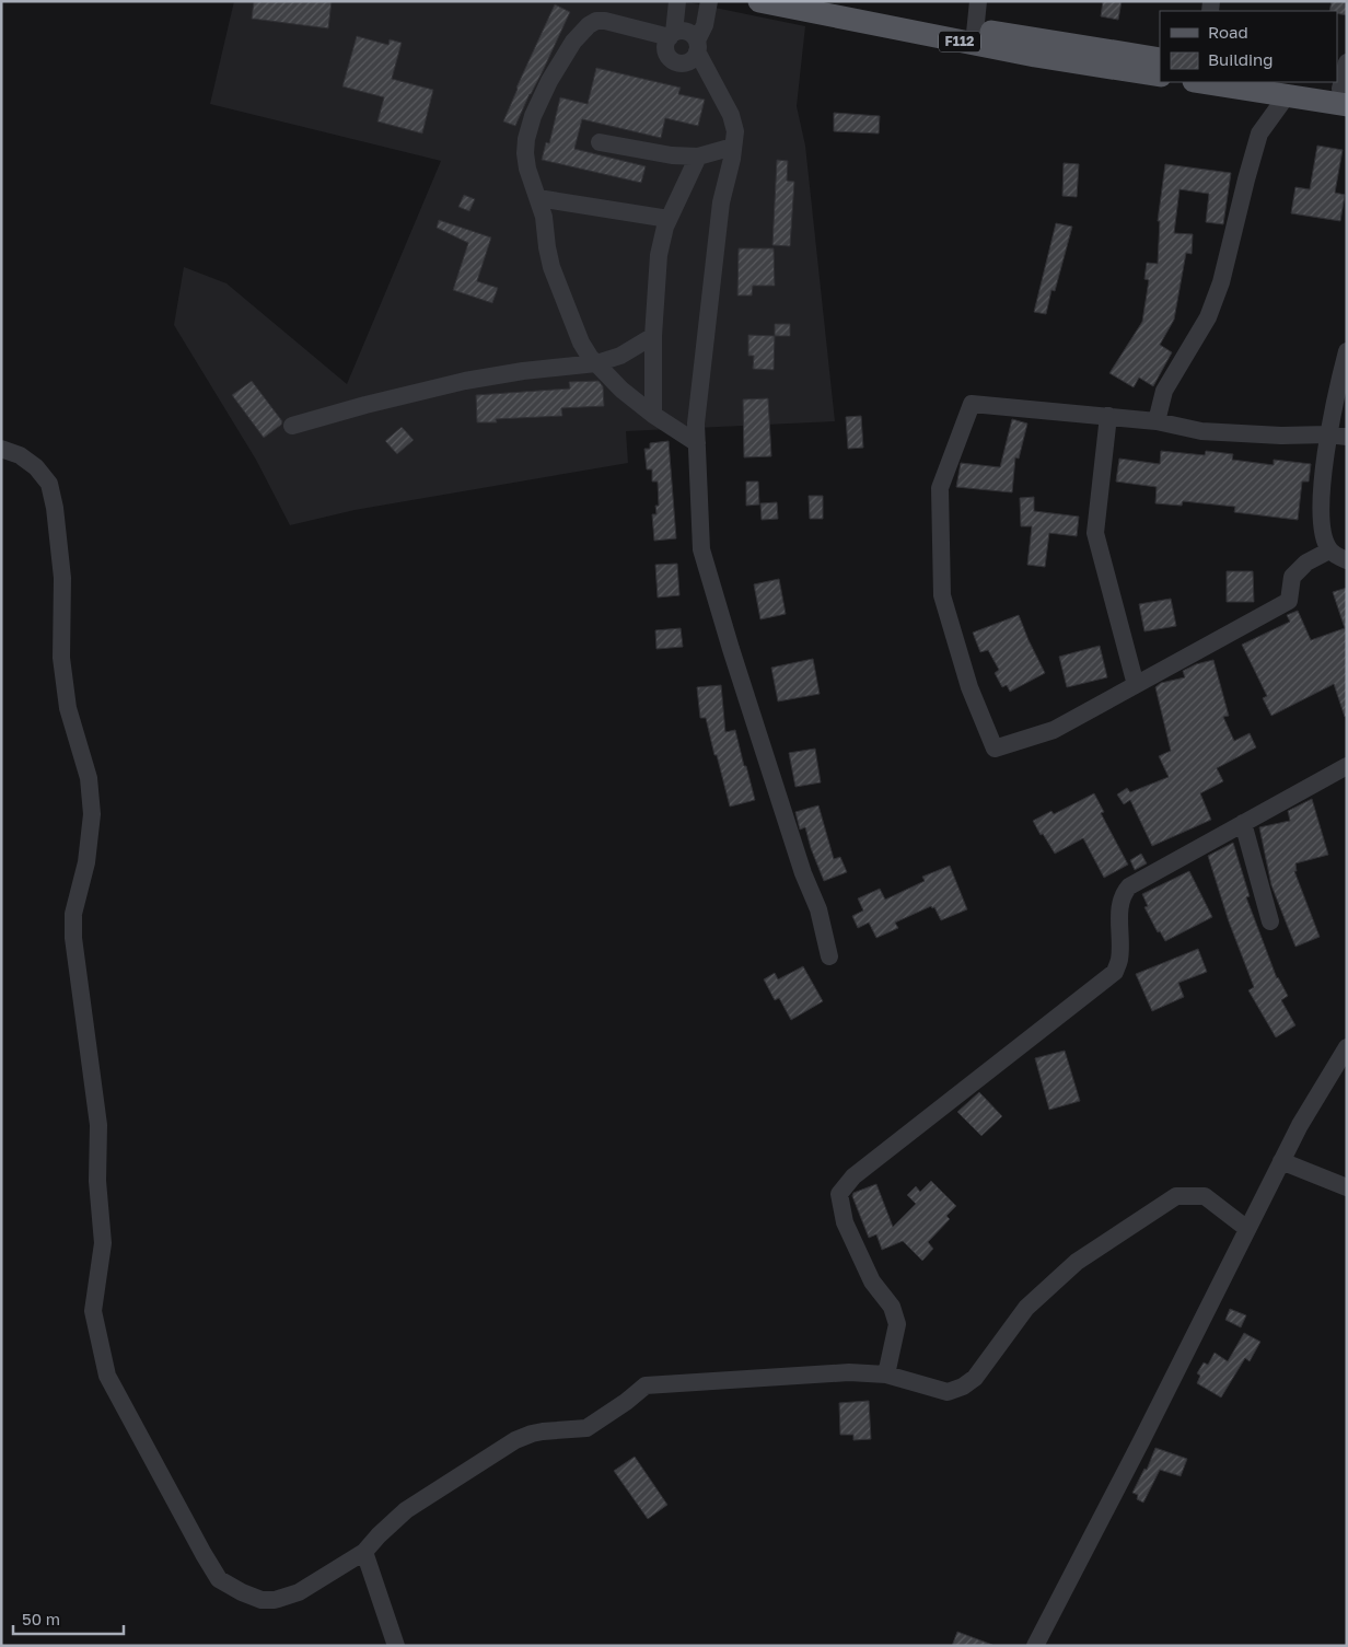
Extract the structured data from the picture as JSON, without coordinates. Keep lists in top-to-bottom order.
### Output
{
  "streets": {
    "main road": ["F112"]
  },
  "legend": ["Road", "Building"],
  "scale_bar": "50 m"
}
